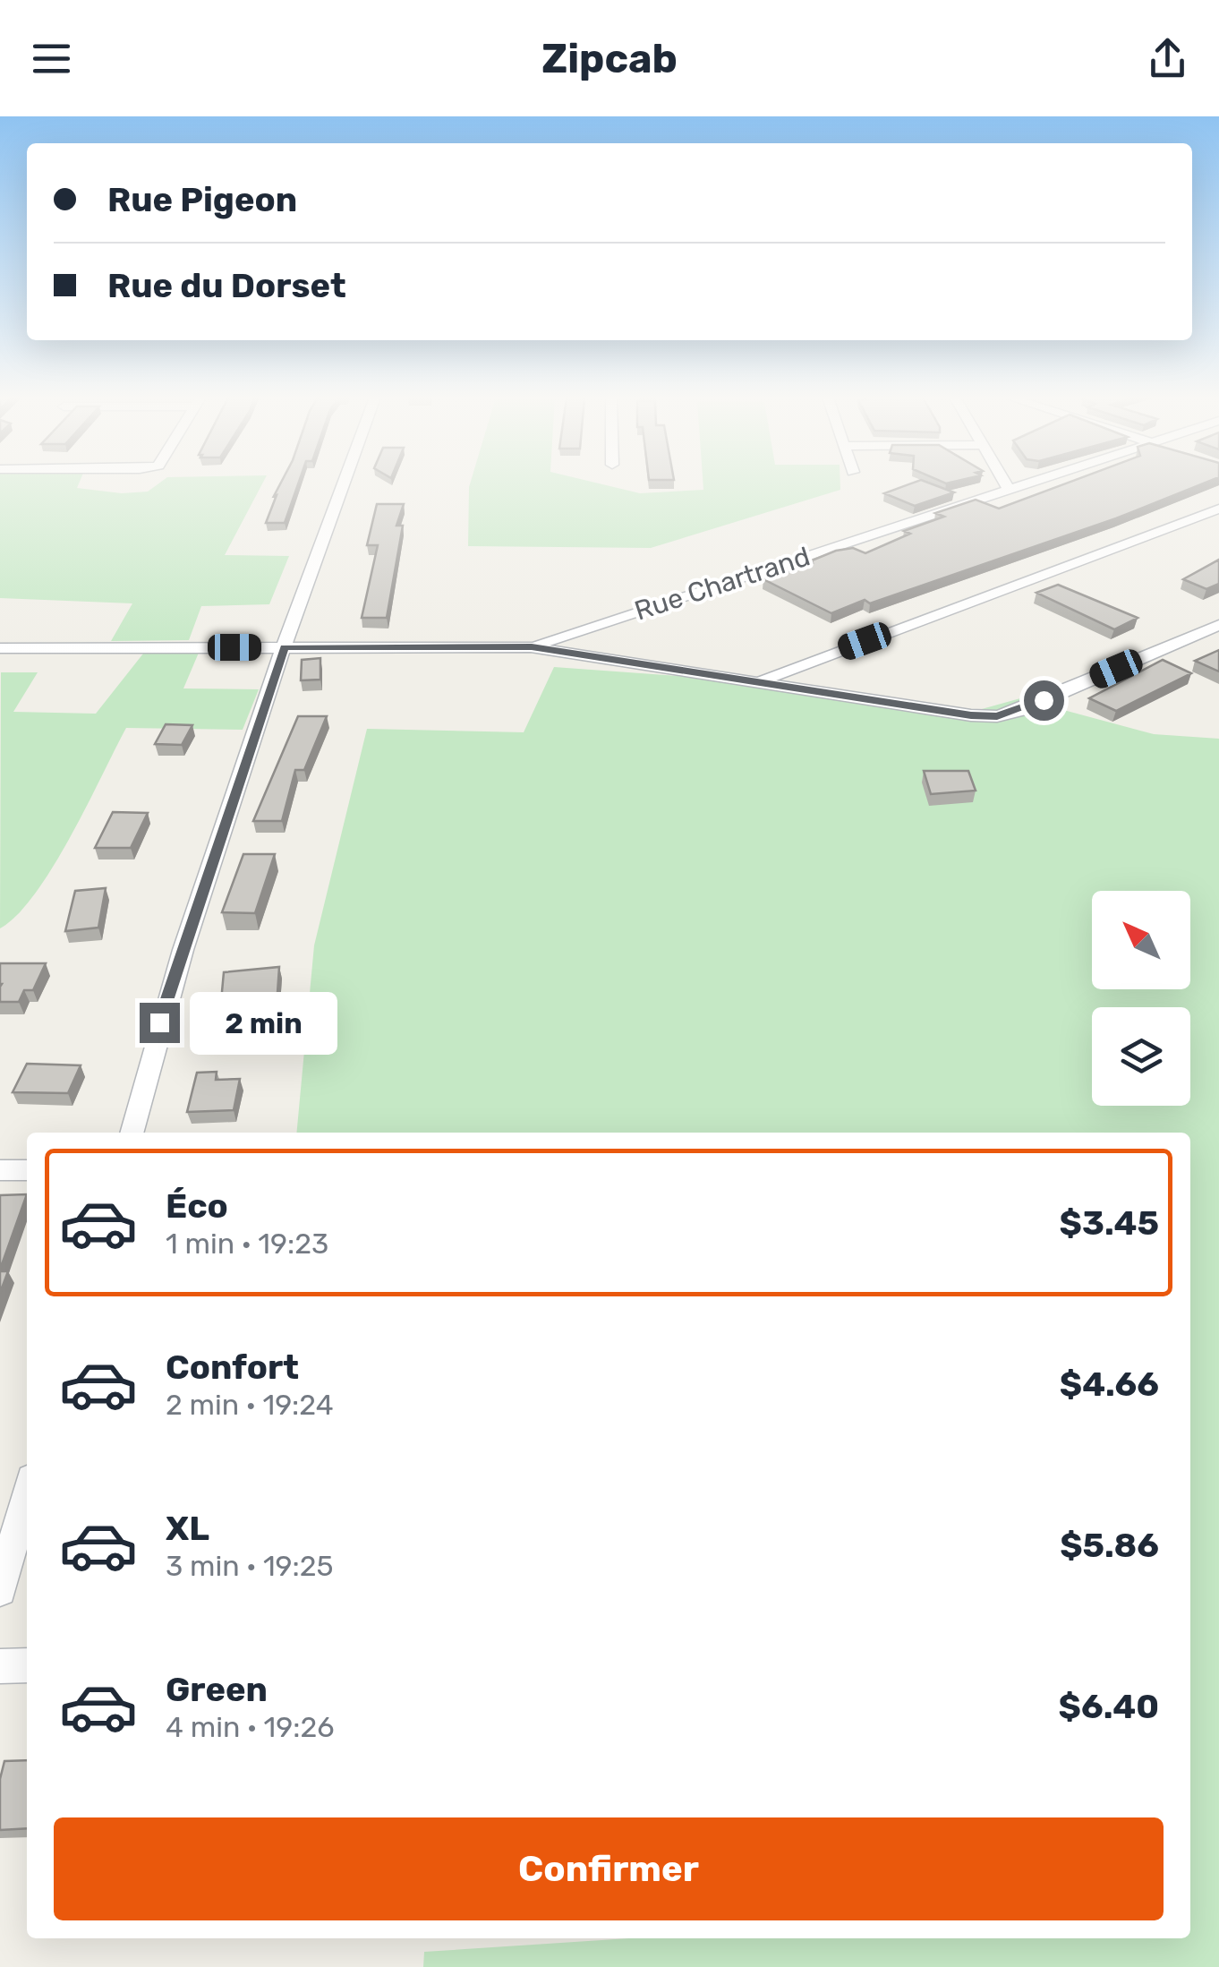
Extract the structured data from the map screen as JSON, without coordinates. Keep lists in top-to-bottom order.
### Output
{
  "streets": {
    "street": ["Rue Chartrand"]
  },
  "north": "top left",
  "page": {
    "header": "Zipcab",
    "banner": ["Rue Pigeon", "Rue du Dorset"],
    "bubble": "2 min",
    "list": [
      {
        "name": "Éco",
        "note": "1 min · 19:23",
        "value": "$3.45"
      },
      {
        "name": "Confort",
        "note": "2 min · 19:24",
        "value": "$4.66"
      },
      {
        "name": "XL",
        "note": "3 min · 19:25",
        "value": "$5.86"
      },
      {
        "name": "Green",
        "note": "4 min · 19:26",
        "value": "$6.40"
      }
    ],
    "buttons": "Confirmer"
  }
}
